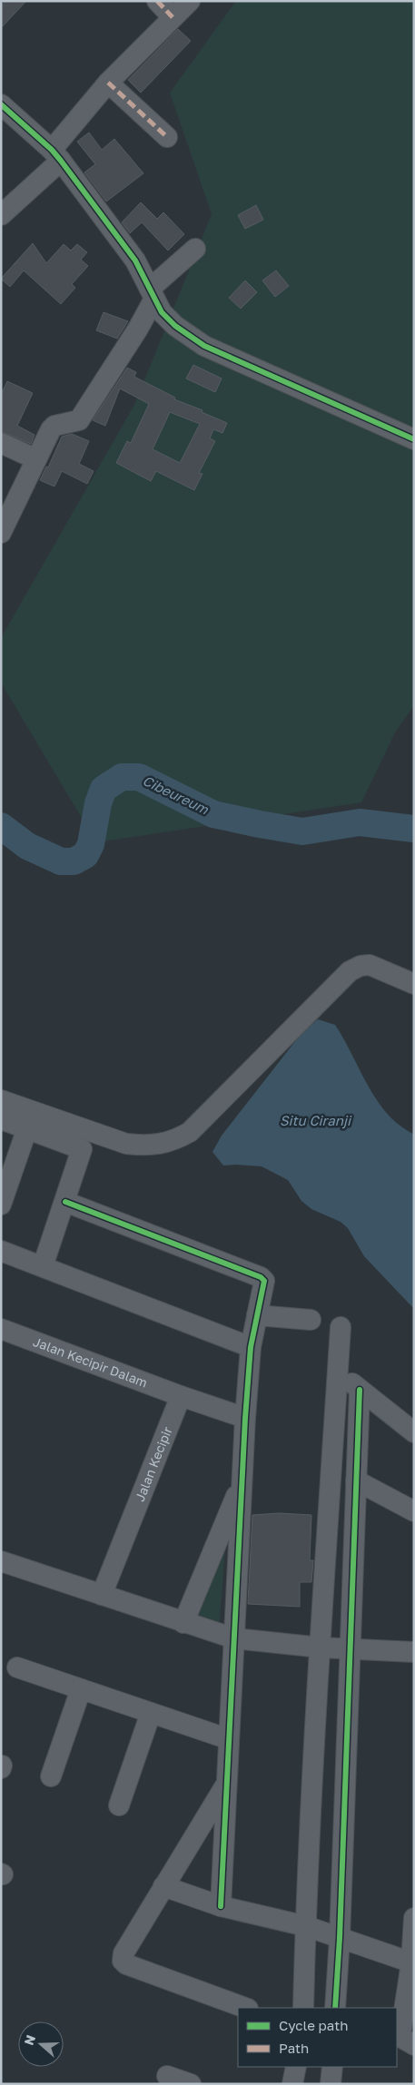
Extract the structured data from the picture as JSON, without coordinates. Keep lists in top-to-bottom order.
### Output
{
  "streets": {
    "street": ["Jalan Kecipir Dalam", "Jalan Kecipir"]
  },
  "crossings": [
    ["Jalan Kecipir Dalam", "Jalan Kecipir"]
  ],
  "water": ["Cibeureum", "Situ Ciranji"],
  "legend": ["Cycle path", "Path"],
  "north": "left"
}
